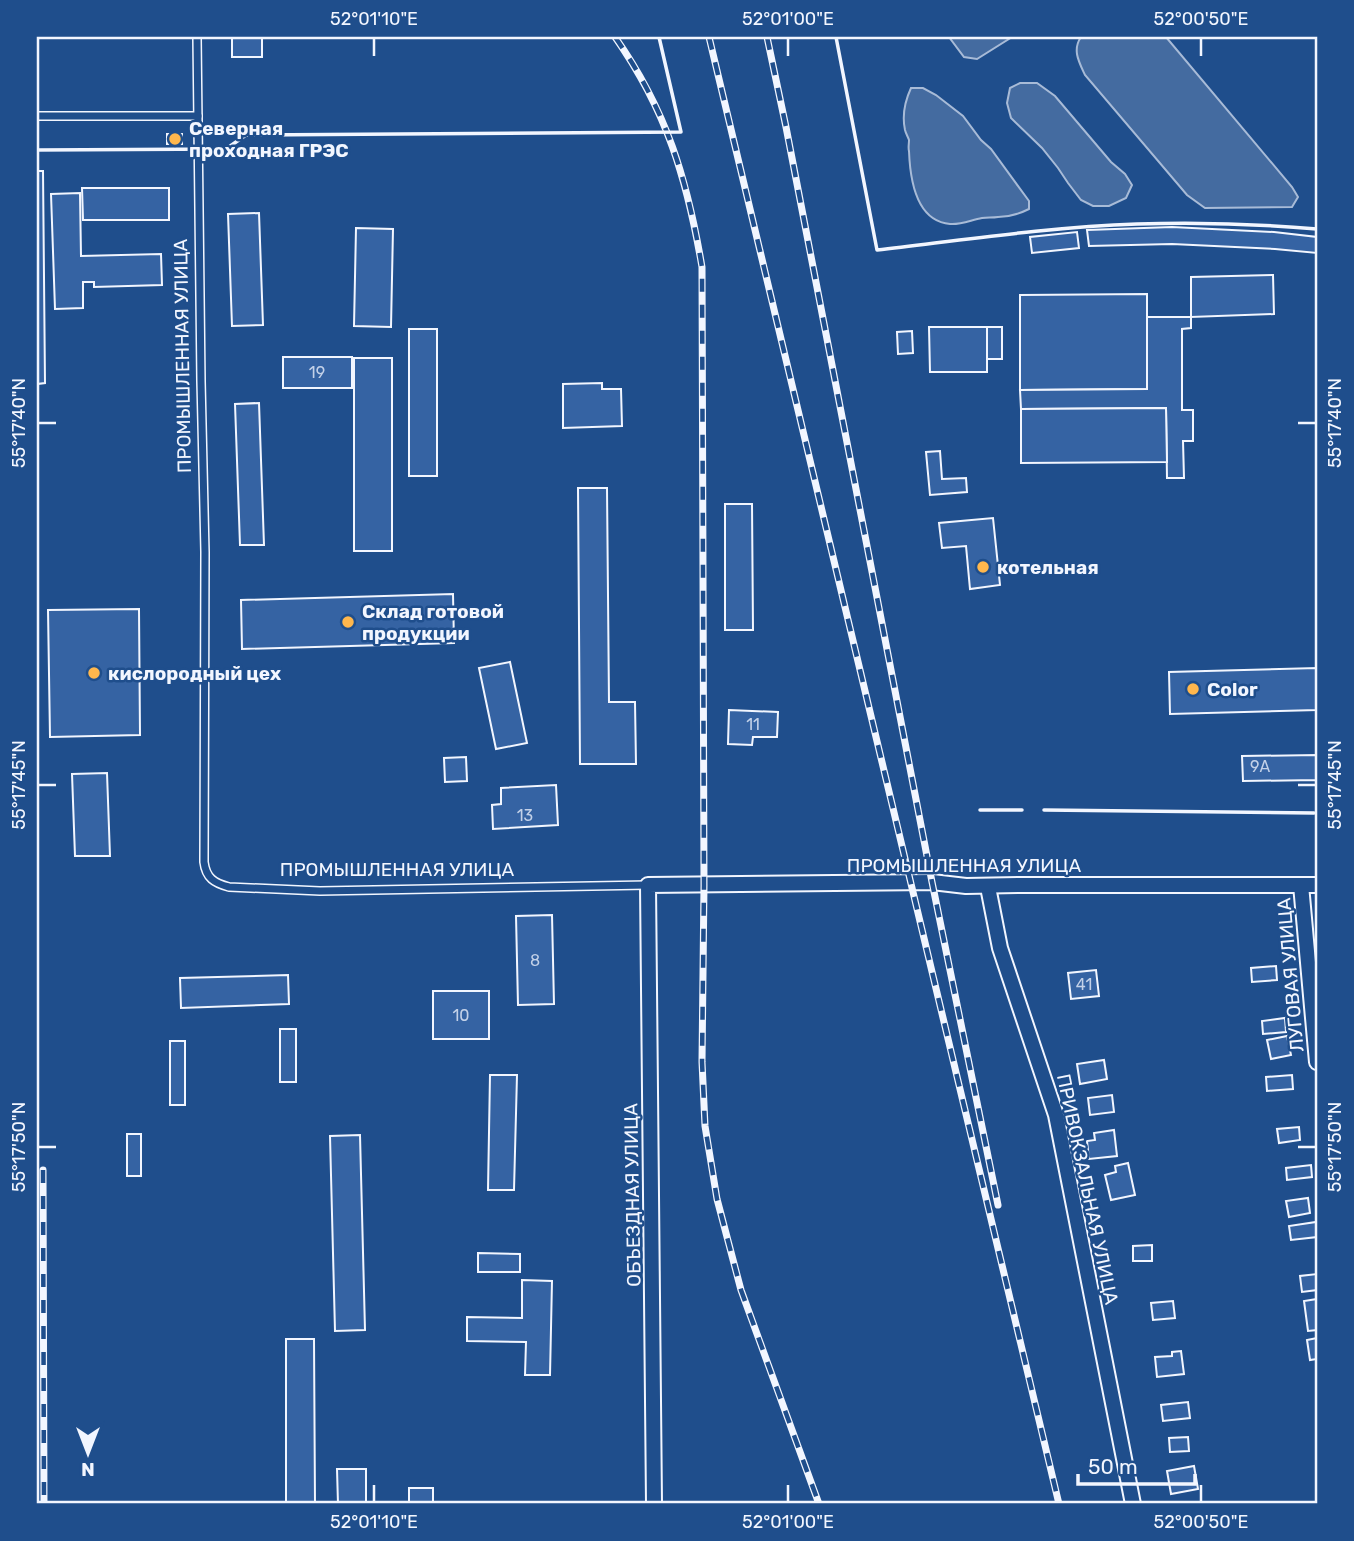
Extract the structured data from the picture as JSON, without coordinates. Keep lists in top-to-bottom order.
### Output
{
  "streets": {
    "street": [
      "ПРОМЫШЛЕННАЯ УЛИЦА",
      "ЛУГОВАЯ УЛИЦА",
      "ПРИВОКЗАЛЬНАЯ УЛИЦА",
      "ОБЪЕЗДНАЯ УЛИЦА"
    ]
  },
  "crossings": [
    ["ПРОМЫШЛЕННАЯ УЛИЦА", "ЛУГОВАЯ УЛИЦА"],
    ["ПРОМЫШЛЕННАЯ УЛИЦА", "ПРИВОКЗАЛЬНАЯ УЛИЦА"],
    ["ПРОМЫШЛЕННАЯ УЛИЦА", "ОБЪЕЗДНАЯ УЛИЦА"]
  ],
  "places": [
    "Северная проходная ГРЭС",
    "котельная",
    "Склад готовой продукции",
    "кислородный цех",
    "Color"
  ],
  "house_numbers": [
    "19",
    "11",
    "9А",
    "13",
    "8",
    "41",
    "10"
  ],
  "scale_bar": "50 m",
  "north": "bottom",
  "coordinates": [
    "52°01'10\"E",
    "52°01'00\"E",
    "52°00'50\"E",
    "55°17'40\"N",
    "55°17'45\"N",
    "55°17'50\"N"
  ]
}
